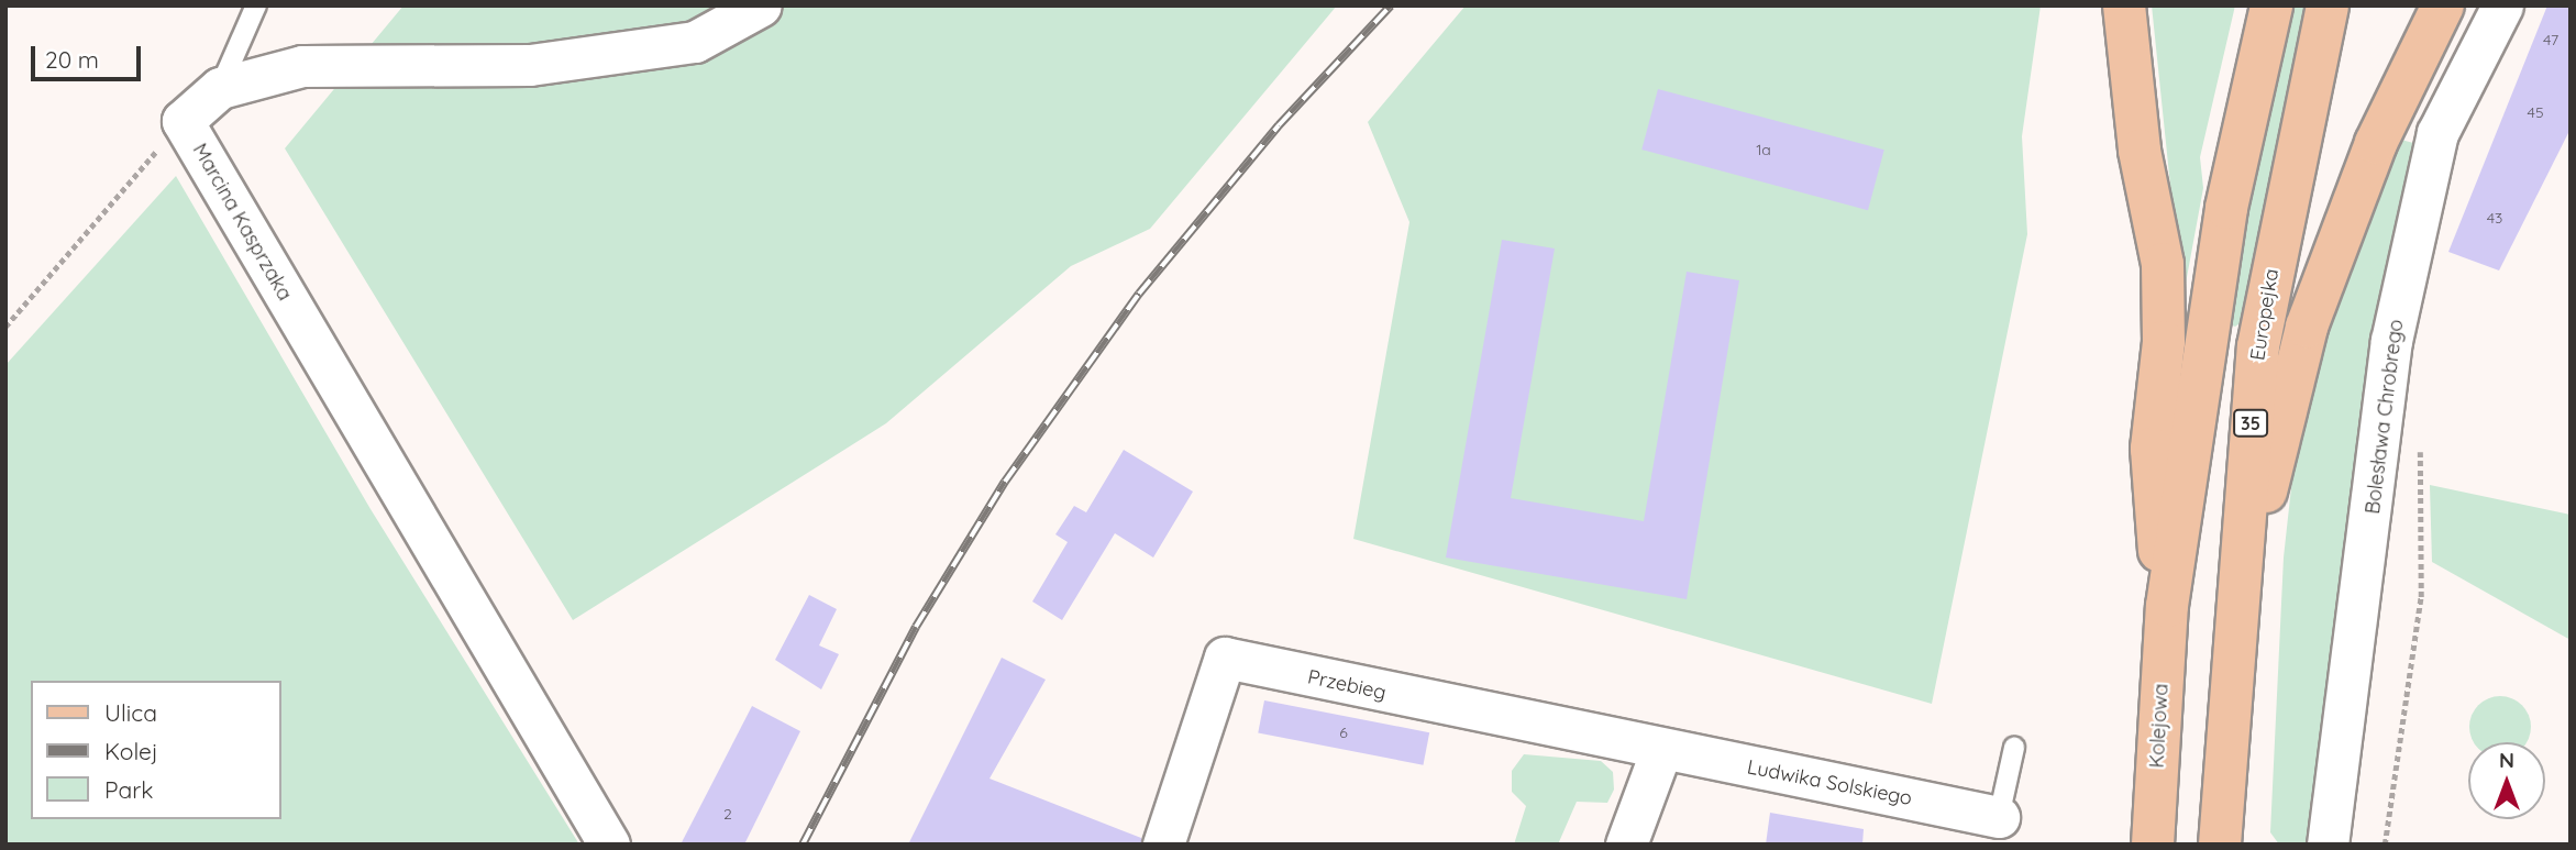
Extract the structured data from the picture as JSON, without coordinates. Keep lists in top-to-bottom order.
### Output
{
  "streets": {
    "main road": ["Europejka", "35", "Kolejowa"],
    "street": [
      "Marcina Kasprzaka",
      "Bolesława Chrobrego",
      "Przebieg",
      "Ludwika Solskiego"
    ]
  },
  "crossings": [
    ["Europejka", "35"],
    ["Przebieg", "Ludwika Solskiego"]
  ],
  "house_numbers": [
    "47",
    "45",
    "1a",
    "43",
    "6",
    "2"
  ],
  "legend": ["Ulica", "Kolej", "Park"],
  "scale_bar": "20 m",
  "north": "top"
}
